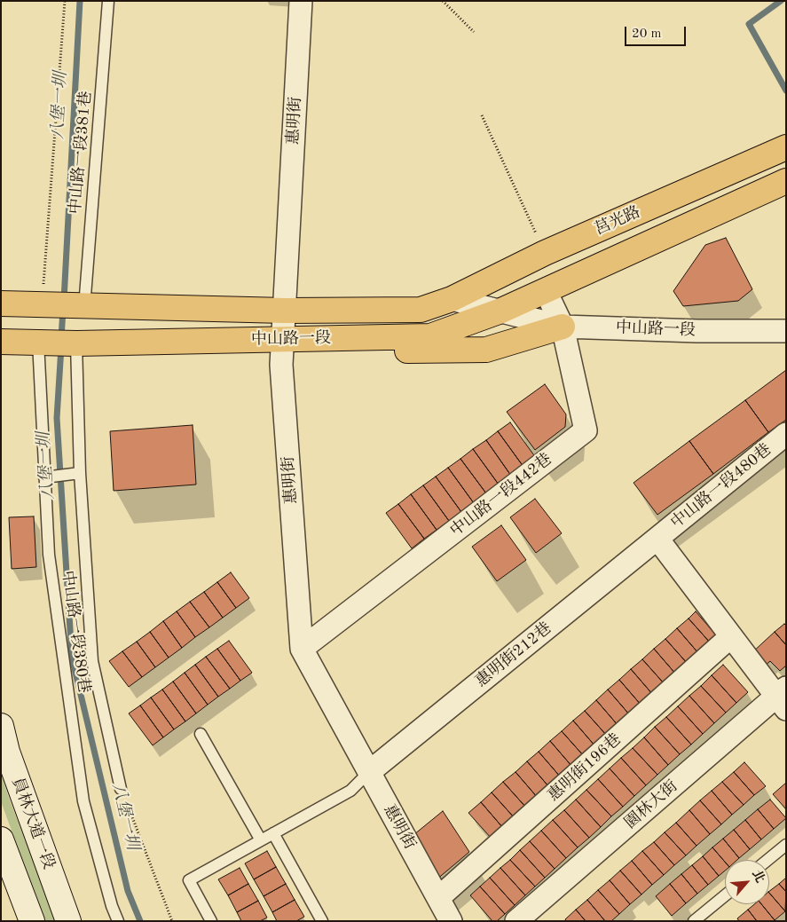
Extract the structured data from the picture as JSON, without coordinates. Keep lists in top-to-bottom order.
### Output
{
  "streets": {
    "main road": ["莒光路", "中山路一段", "員林大道一段"],
    "street": [
      "惠明街",
      "中山路一段480巷",
      "中山路一段442巷",
      "惠明街212巷",
      "惠明街196巷",
      "園林大街"
    ],
    "lane": ["中山路一段381巷", "中山路一段380巷"]
  },
  "crossings": [
    ["惠明街", "中山路一段"],
    ["惠明街", "中山路一段442巷"],
    ["惠明街", "惠明街212巷"],
    ["惠明街", "惠明街196巷"],
    ["中山路一段381巷", "中山路一段"],
    ["莒光路", "中山路一段"],
    ["中山路一段", "中山路一段442巷"],
    ["中山路一段", "中山路一段380巷"],
    ["中山路一段480巷", "惠明街212巷"]
  ],
  "water": ["八堡一圳"],
  "scale_bar": "20 m",
  "north": "top right"
}
